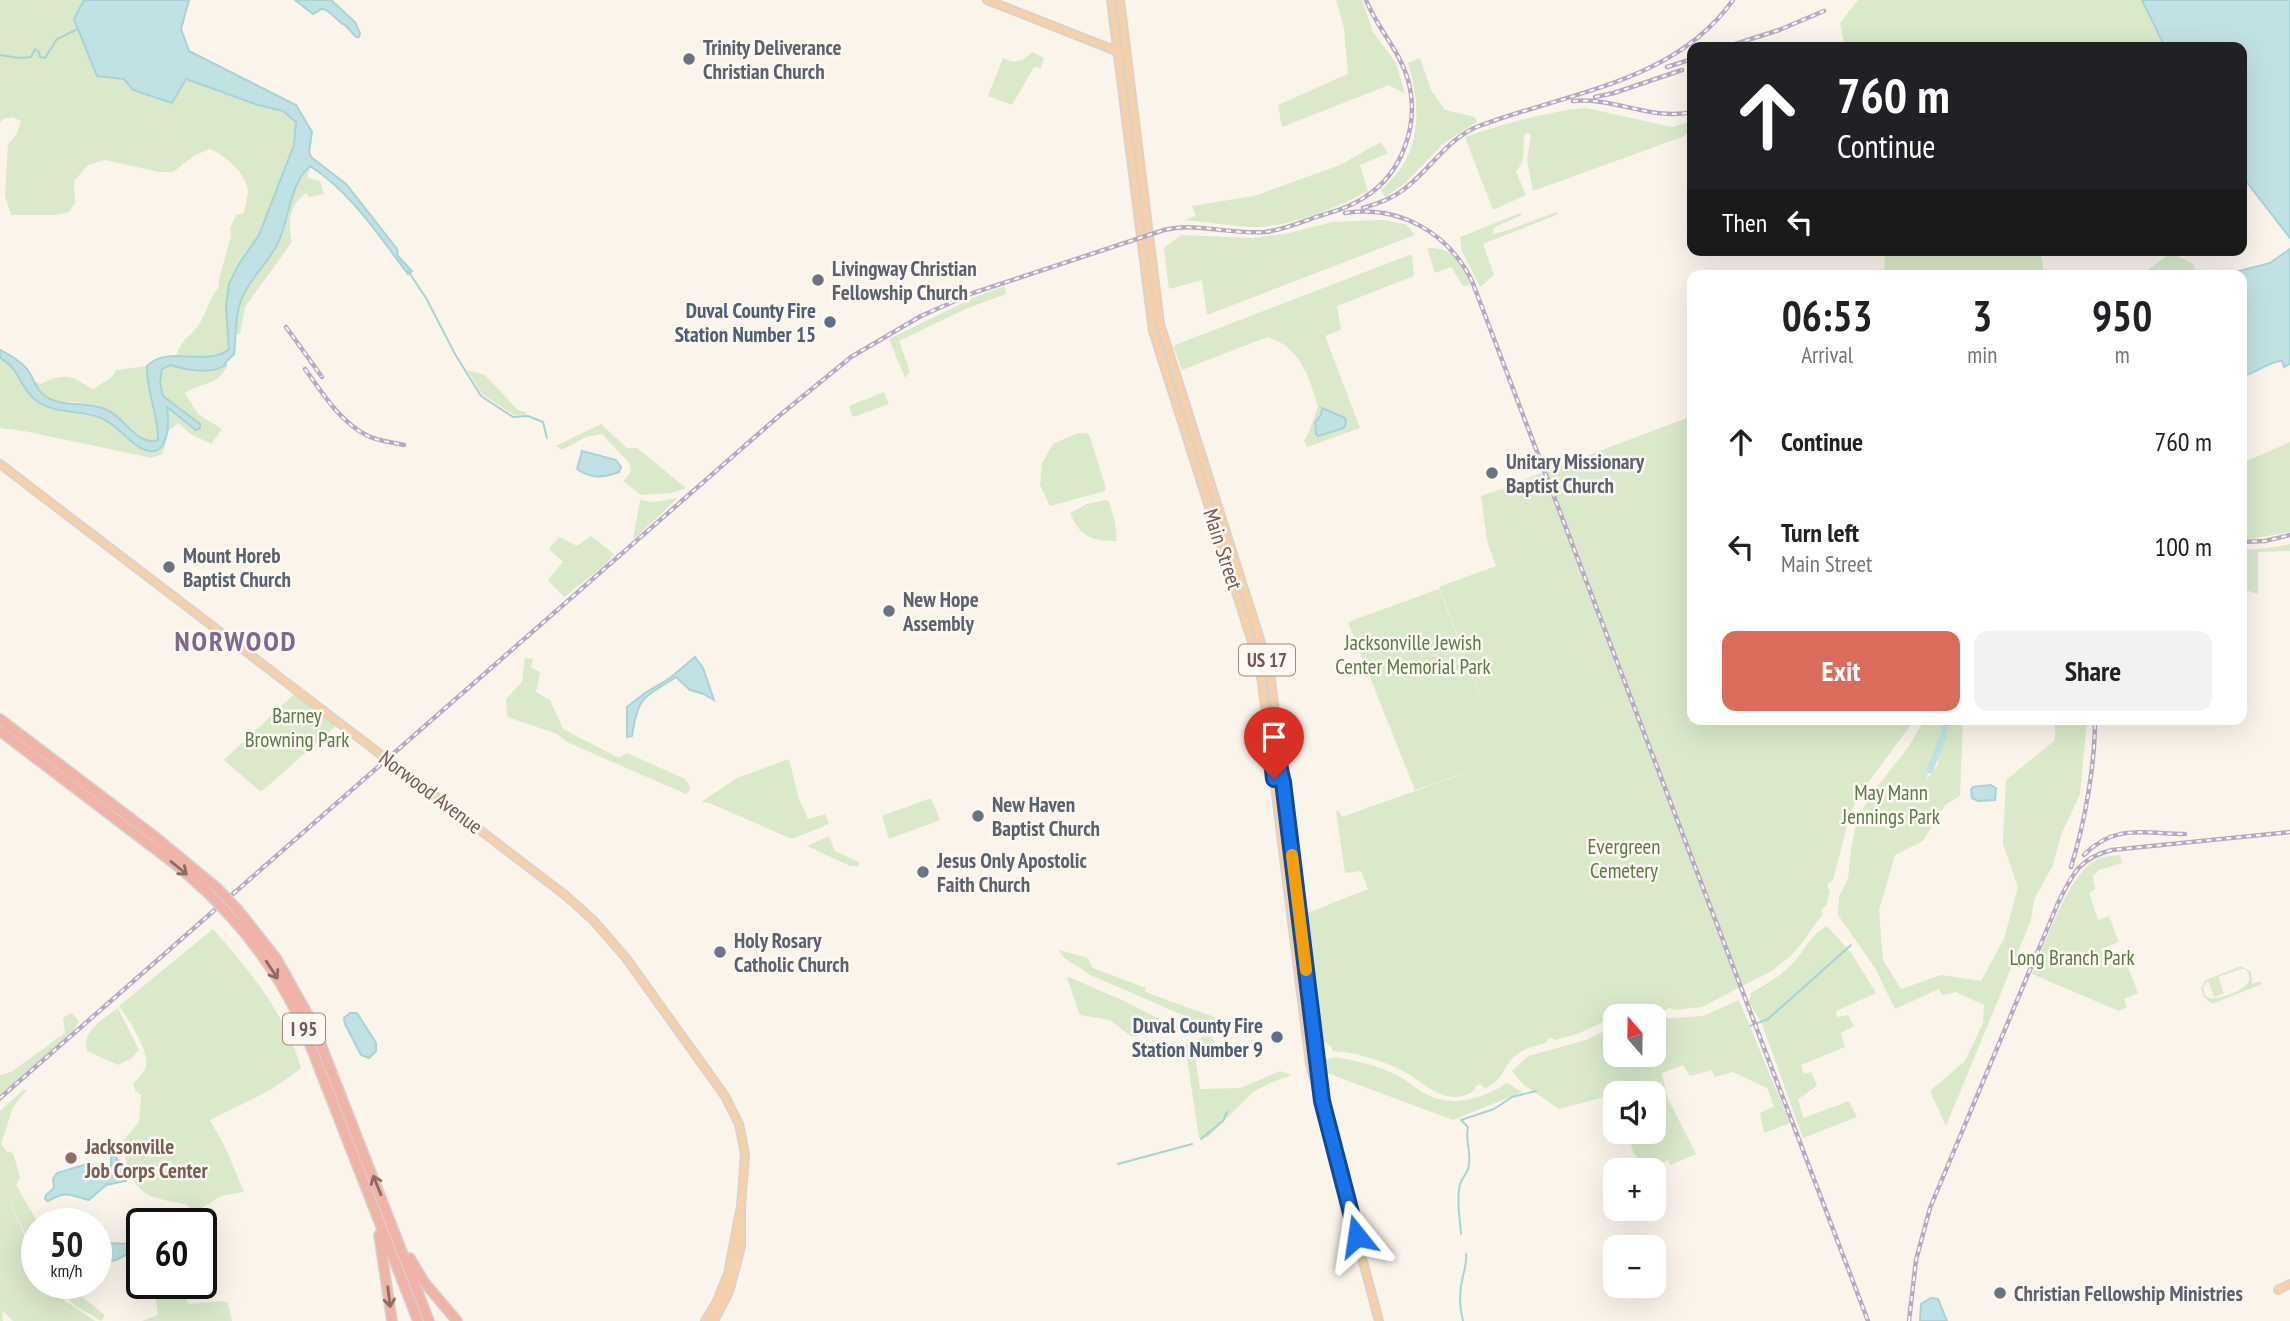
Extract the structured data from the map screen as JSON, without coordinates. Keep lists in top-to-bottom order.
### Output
{
  "streets": {
    "highway": ["I 95"],
    "main road": ["Main Street", "US 17", "Norwood Avenue"]
  },
  "districts": ["NORWOOD"],
  "parks": [
    "Jacksonville Jewish Center Memorial Park",
    "Barney Browning Park",
    "May Mann Jennings Park",
    "Evergreen Cemetery",
    "Long Branch Park"
  ],
  "places": [
    "Trinity Deliverance Christian Church",
    "Livingway Christian Fellowship Church",
    "Duval County Fire Station Number 15",
    "Unitary Missionary Baptist Church",
    "Mount Horeb Baptist Church",
    "New Hope Assembly",
    "New Haven Baptist Church",
    "Jesus Only Apostolic Faith Church",
    "Holy Rosary Catholic Church",
    "Duval County Fire Station Number 9",
    "Jacksonville Job Corps Center",
    "Christian Fellowship Ministries"
  ],
  "north": "top",
  "page": {
    "turn": ["760 m", "Continue"],
    "then": "Then",
    "eta": [
      "06:53",
      "Arrival",
      "3",
      "min",
      "950",
      "m"
    ],
    "list": [
      {
        "name": "Continue",
        "value": "760 m"
      },
      {
        "name": "Turn left",
        "note": "Main Street",
        "value": "100 m"
      }
    ],
    "buttons": ["Exit", "Share"],
    "map_buttons": ["+", "−"],
    "speed": "50 km/h",
    "limit": "60"
  }
}
